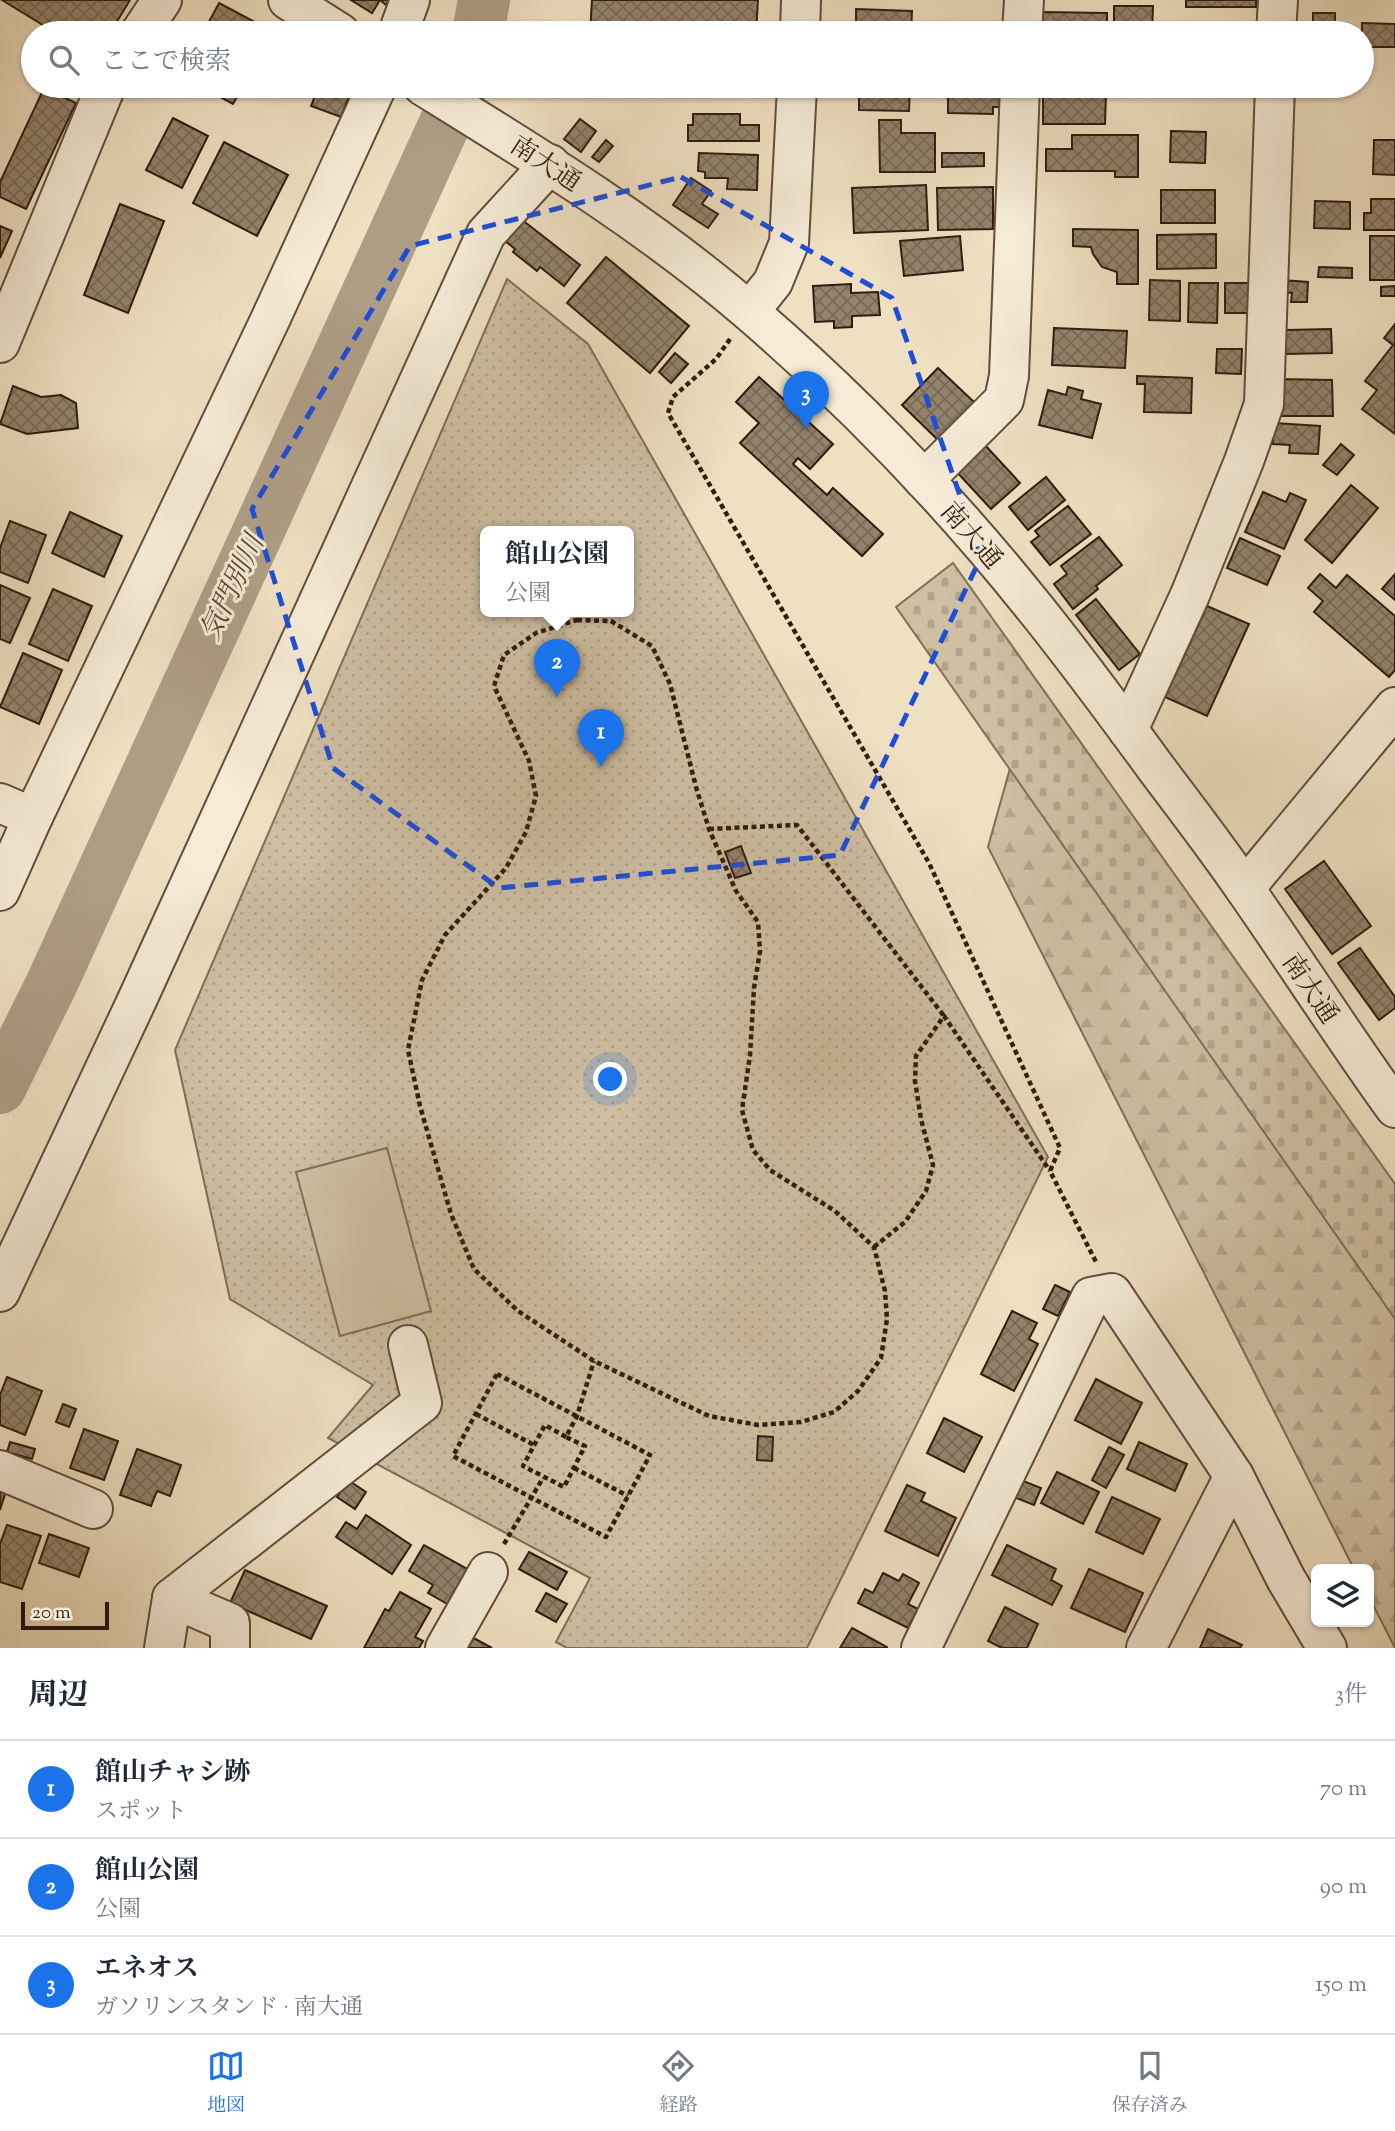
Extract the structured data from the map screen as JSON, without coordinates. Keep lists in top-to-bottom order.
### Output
{
  "streets": {
    "street": ["南大通"]
  },
  "water": ["気門別川"],
  "scale_bar": "20 m",
  "page": {
    "search": "ここで検索",
    "pins": ["3", "2", "1"],
    "popup": ["館山公園", "公園"],
    "scale": "20 m",
    "heading": ["周辺", "3件"],
    "list": [
      {
        "mark": "1",
        "name": "館山チャシ跡",
        "note": "スポット",
        "value": "70 m"
      },
      {
        "mark": "2",
        "name": "館山公園",
        "note": "公園",
        "value": "90 m"
      },
      {
        "mark": "3",
        "name": "エネオス",
        "note": "ガソリンスタンド · 南大通",
        "value": "150 m"
      }
    ],
    "nav": ["地図", "経路", "保存済み"]
  }
}
